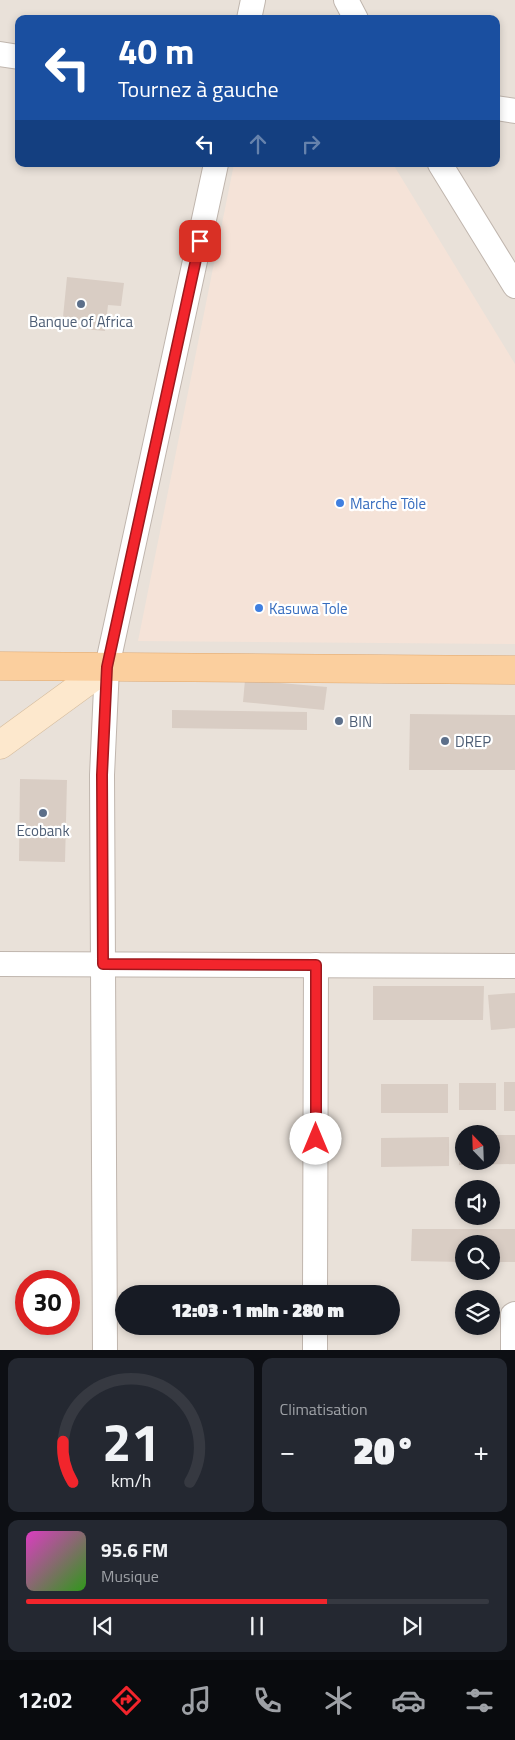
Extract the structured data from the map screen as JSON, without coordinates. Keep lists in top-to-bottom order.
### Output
{
  "places": [
    "Banque of Africa",
    "Marche Tôle",
    "Kasuwa Tole",
    "BIN",
    "DREP",
    "Ecobank"
  ],
  "north": "top left",
  "page": {
    "turn": ["40 m", "Tournez à gauche"],
    "limit": "30",
    "trip": "12:03 · 1 min · 280 m",
    "tile": "Climatisation",
    "heat": ["−", "20°", "+"],
    "song": ["95.6 FM", "Musique"],
    "tabs": "12:02",
    "gauge": ["21", "km/h"]
  }
}
